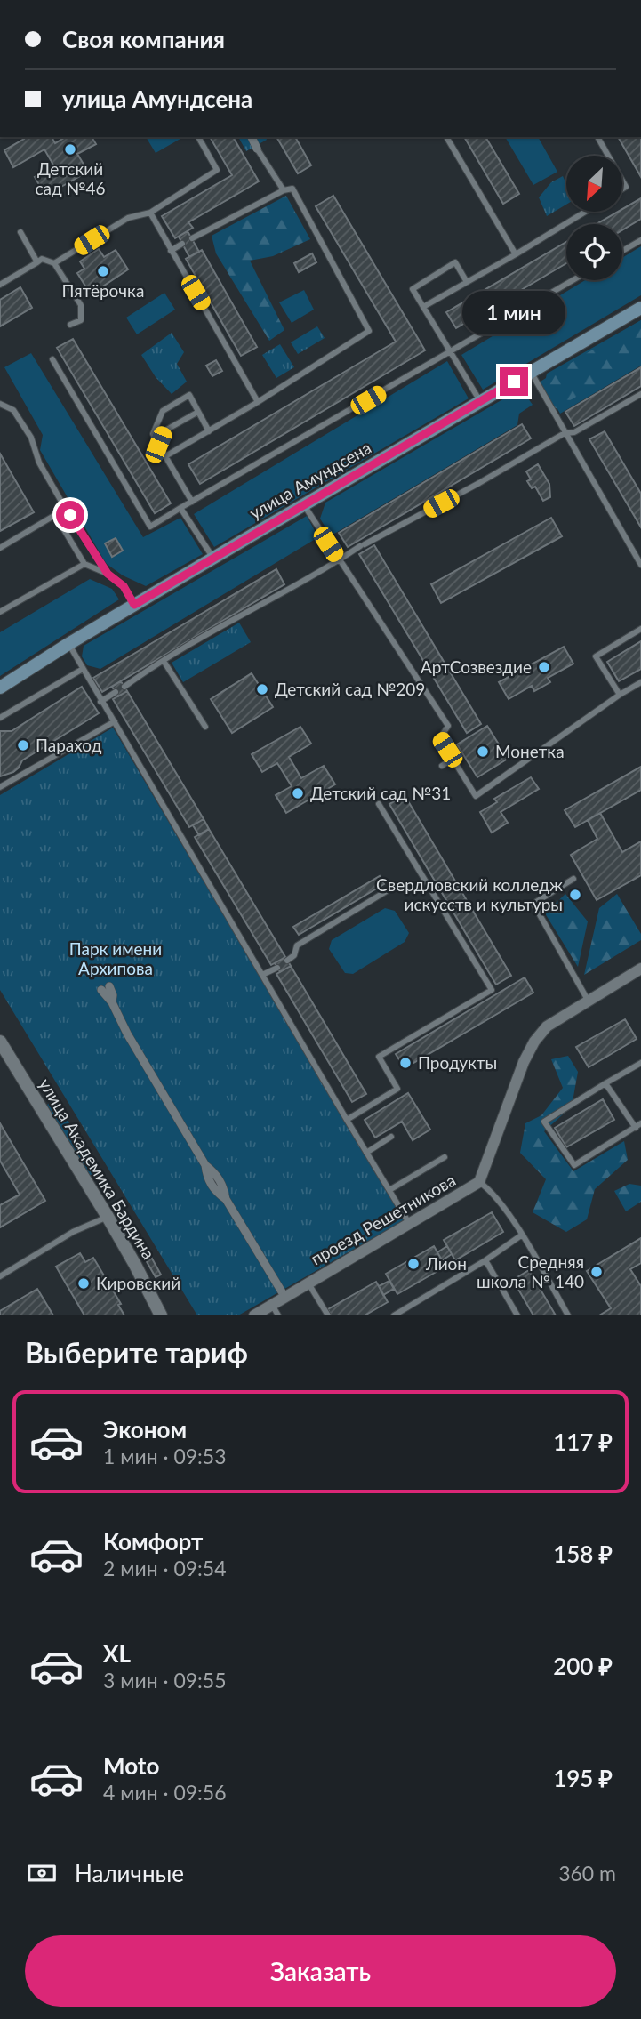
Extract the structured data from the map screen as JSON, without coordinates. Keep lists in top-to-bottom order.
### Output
{
  "streets": {
    "main road": ["улица Амундсена"],
    "street": ["улица Академика Бардина", "проезд Решетникова"]
  },
  "parks": ["Парк имени Архипова"],
  "places": [
    "Детский сад №46",
    "Пятёрочка",
    "АртСозвездие",
    "Детский сад №209",
    "Параход",
    "Монетка",
    "Детский сад №31",
    "Свердловский колледж искусств и культуры",
    "Продукты",
    "Лион",
    "Средняя школа № 140",
    "Кировский"
  ],
  "north": "bottom left",
  "page": {
    "banner": ["Своя компания", "улица Амундсена"],
    "bubble": "1 мин",
    "heading": "Выберите тариф",
    "list": [
      {
        "name": "Эконом",
        "note": "1 мин · 09:53",
        "value": "117 ₽"
      },
      {
        "name": "Комфорт",
        "note": "2 мин · 09:54",
        "value": "158 ₽"
      },
      {
        "name": "XL",
        "note": "3 мин · 09:55",
        "value": "200 ₽"
      },
      {
        "name": "Moto",
        "note": "4 мин · 09:56",
        "value": "195 ₽"
      }
    ],
    "pay": ["Наличные", "360 m"],
    "buttons": "Заказать"
  }
}
